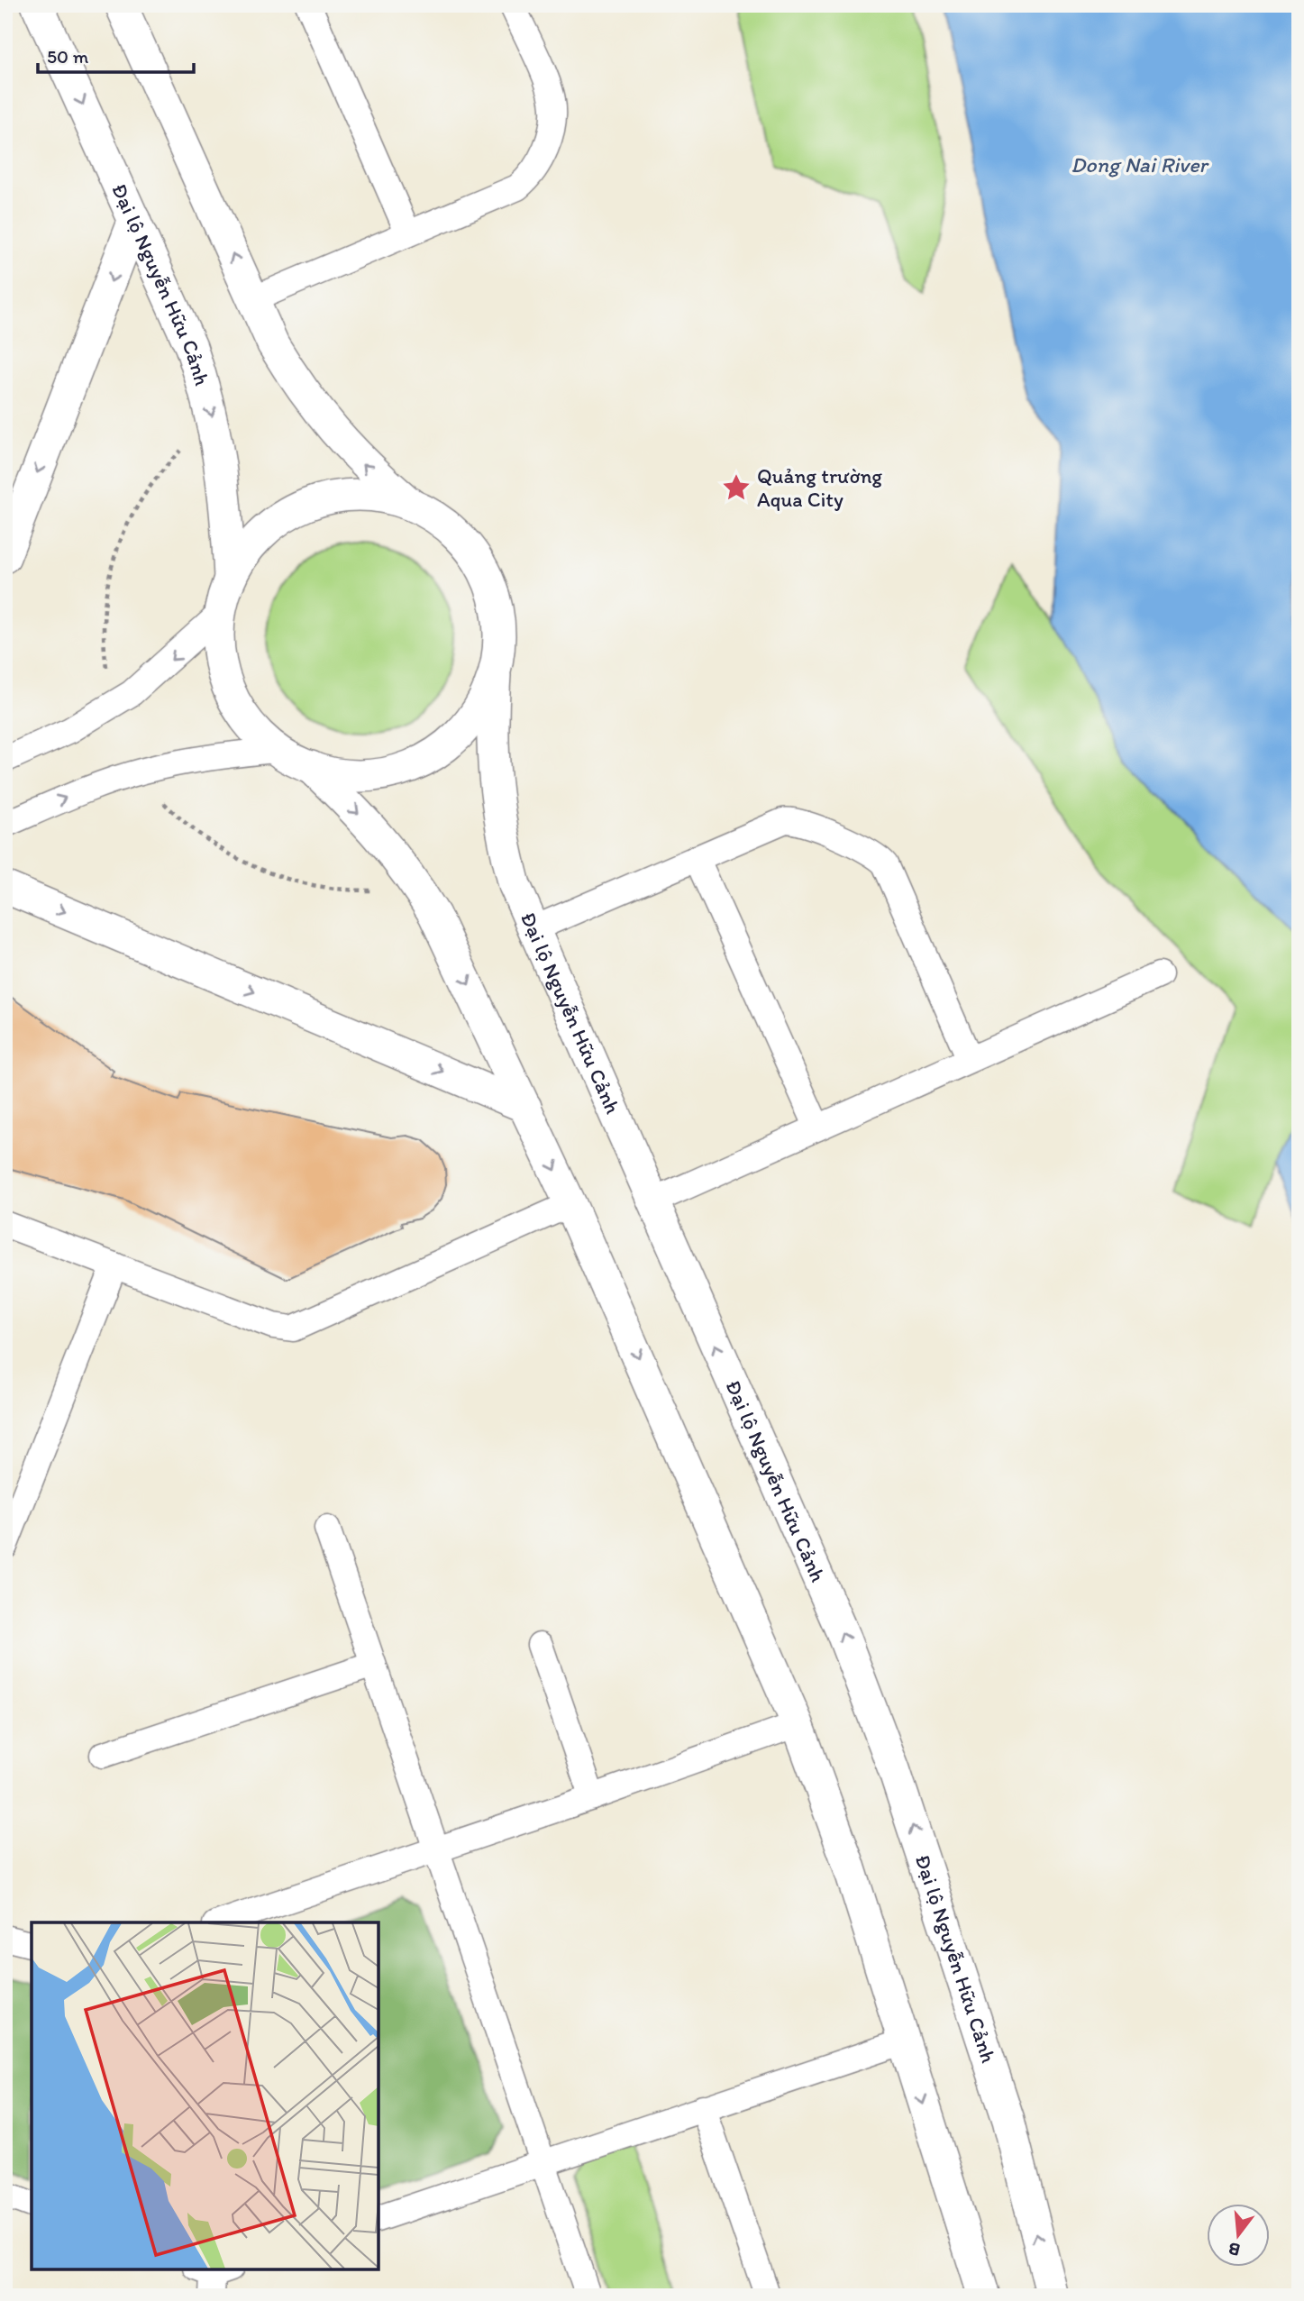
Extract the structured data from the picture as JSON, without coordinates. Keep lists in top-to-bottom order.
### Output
{
  "streets": {
    "main road": ["Đại lộ Nguyễn Hữu Cảnh"]
  },
  "water": ["Dong Nai River"],
  "places": {
    "place": ["Quảng trường Aqua City"]
  },
  "scale_bar": "50 m",
  "north": "bottom"
}
